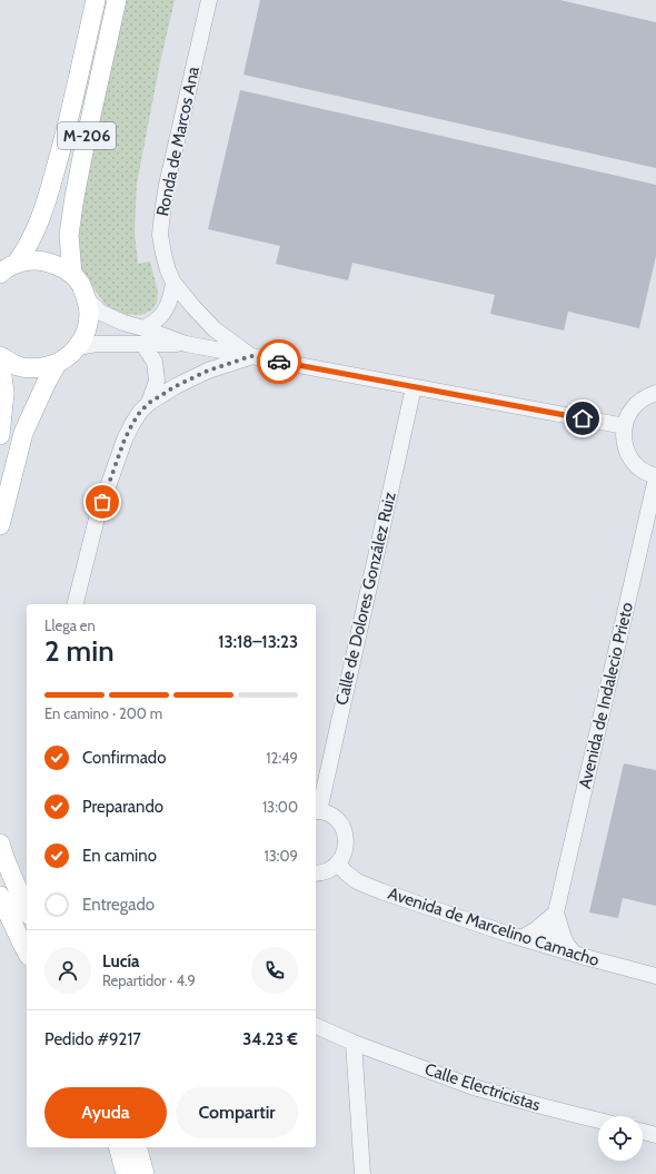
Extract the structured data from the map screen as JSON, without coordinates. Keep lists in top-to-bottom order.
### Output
{
  "streets": {
    "main road": ["M-206"],
    "street": [
      "Ronda de Marcos Ana",
      "Calle de Dolores González Ruiz",
      "Avenida de Indalecio Prieto",
      "Avenida de Marcelino Camacho",
      "Calle Electricistas"
    ]
  },
  "crossings": [
    ["Avenida de Indalecio Prieto", "Avenida de Marcelino Camacho"]
  ],
  "page": {
    "heading": ["2 min", "Llega en", "13:18–13:23"],
    "panel": [
      "Lucía",
      "Repartidor · 4.9",
      "Pedido #9217",
      "34.23 €"
    ],
    "bar": "En camino · 200 m",
    "list": [
      ["Confirmado", "12:49"],
      ["Preparando", "13:00"],
      ["En camino", "13:09"],
      "Entregado"
    ],
    "buttons": ["Ayuda", "Compartir"]
  }
}
